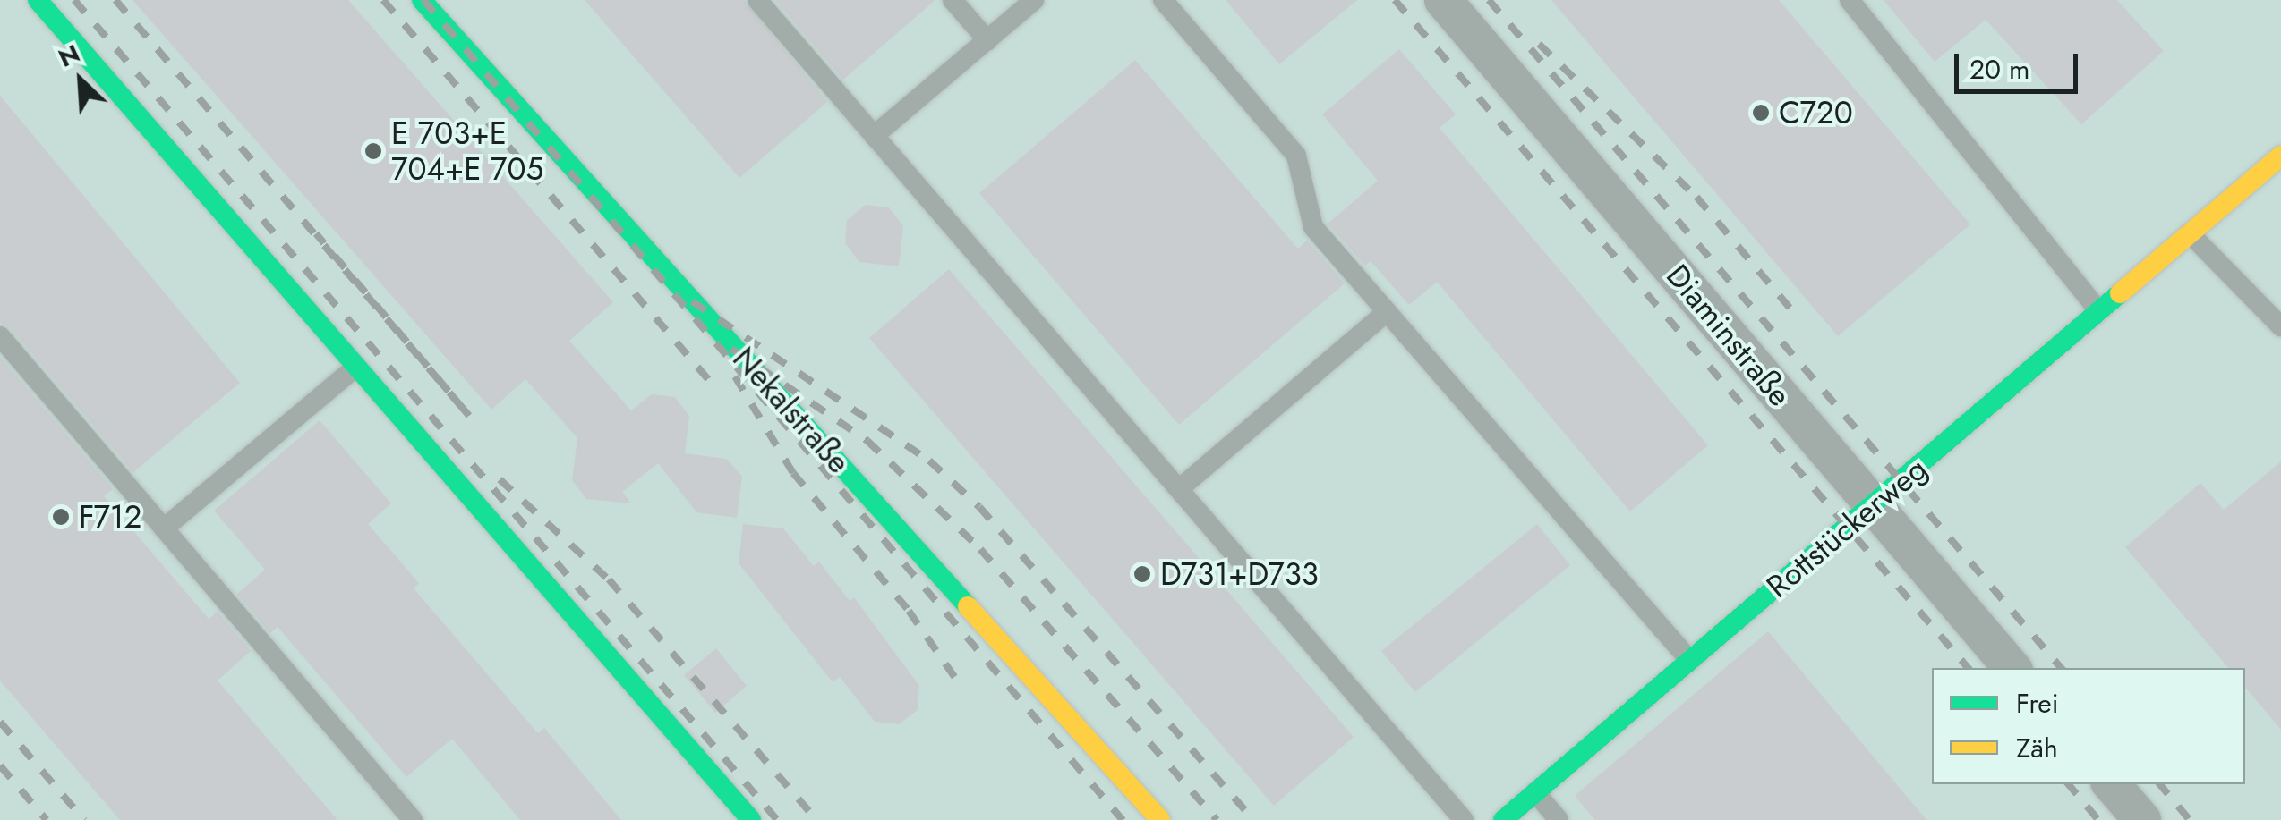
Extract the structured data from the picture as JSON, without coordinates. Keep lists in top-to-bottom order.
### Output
{
  "streets": {
    "street": ["Diaminstraße", "Nekalstraße", "Rottstückerweg"]
  },
  "crossings": [
    ["Diaminstraße", "Rottstückerweg"]
  ],
  "places": [
    "C720",
    "E 703+E 704+E 705",
    "F712",
    "D731+D733"
  ],
  "legend": ["Frei", "Zäh"],
  "scale_bar": "20 m",
  "north": "top left"
}
